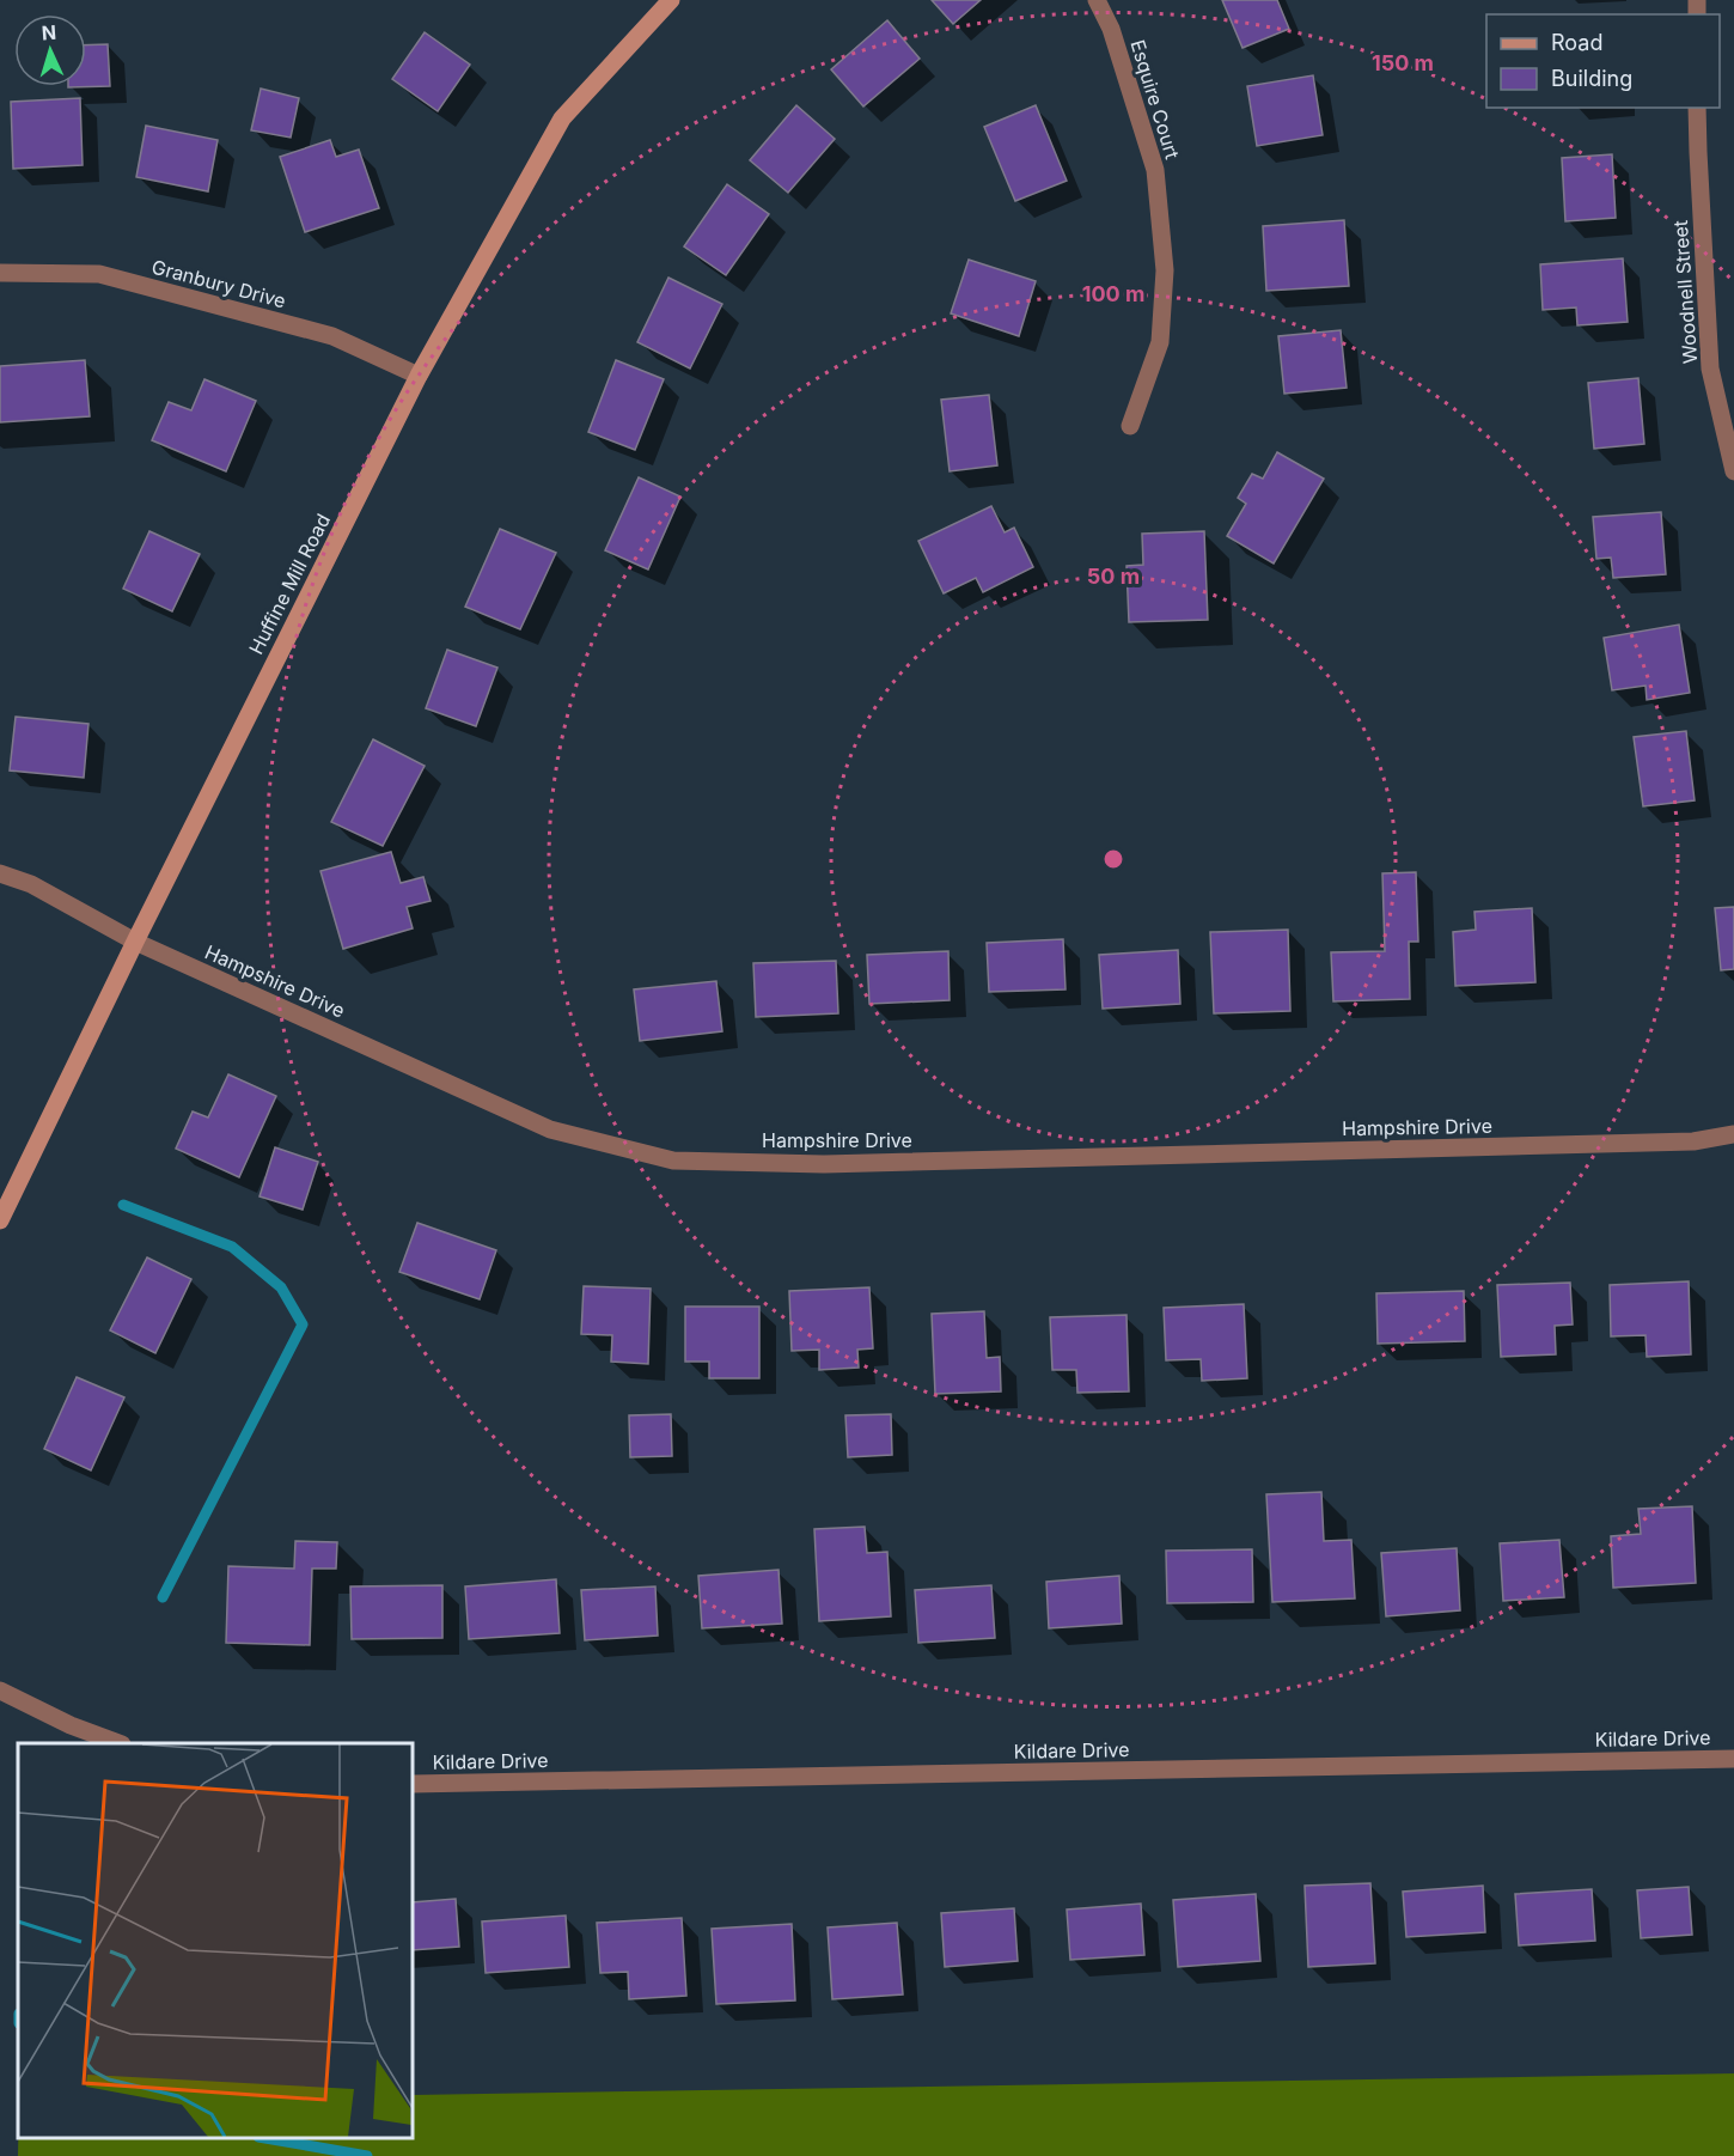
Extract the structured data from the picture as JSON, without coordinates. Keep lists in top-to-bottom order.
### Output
{
  "streets": {
    "main road": ["Huffine Mill Road"],
    "street": [
      "Esquire Court",
      "Granbury Drive",
      "Woodnell Street",
      "Hampshire Drive",
      "Kildare Drive"
    ]
  },
  "crossings": [
    ["Granbury Drive", "Huffine Mill Road"],
    ["Huffine Mill Road", "Hampshire Drive"]
  ],
  "legend": ["Road", "Building"],
  "north": "top",
  "rings": ["150 m", "100 m", "50 m"]
}
